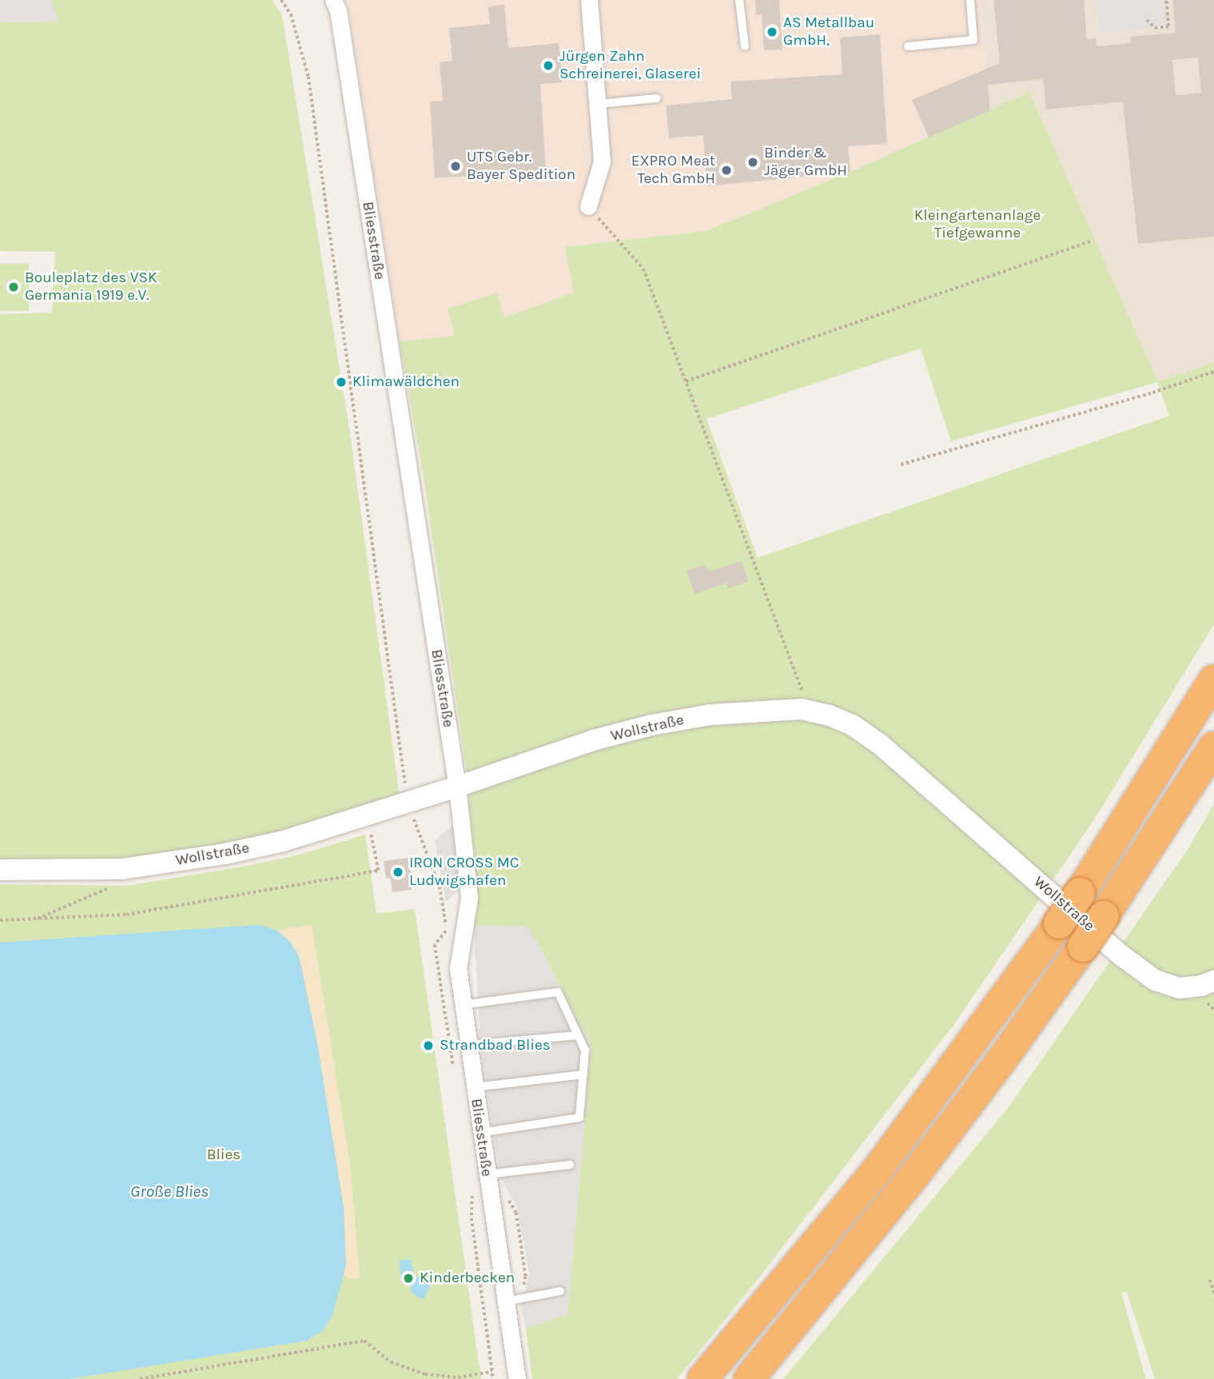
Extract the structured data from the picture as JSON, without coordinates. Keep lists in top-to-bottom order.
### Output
{
  "streets": {
    "street": ["Bliesstraße", "Wollstraße"]
  },
  "crossings": [
    ["Bliesstraße", "Wollstraße"]
  ],
  "water": ["Große Blies"],
  "parks": ["Kleingartenanlage Tiefgewanne", "Blies"],
  "places": [
    "AS Metallbau GmbH,",
    "Jürgen Zahn Schreinerei, Glaserei",
    "Binder & Jäger GmbH",
    "UTS Gebr. Bayer Spedition",
    "EXPRO Meat Tech GmbH",
    "Bouleplatz des VSK Germania 1919 e.V.",
    "Klimawäldchen",
    "IRON CROSS MC Ludwigshafen",
    "Strandbad Blies",
    "Kinderbecken"
  ]
}
